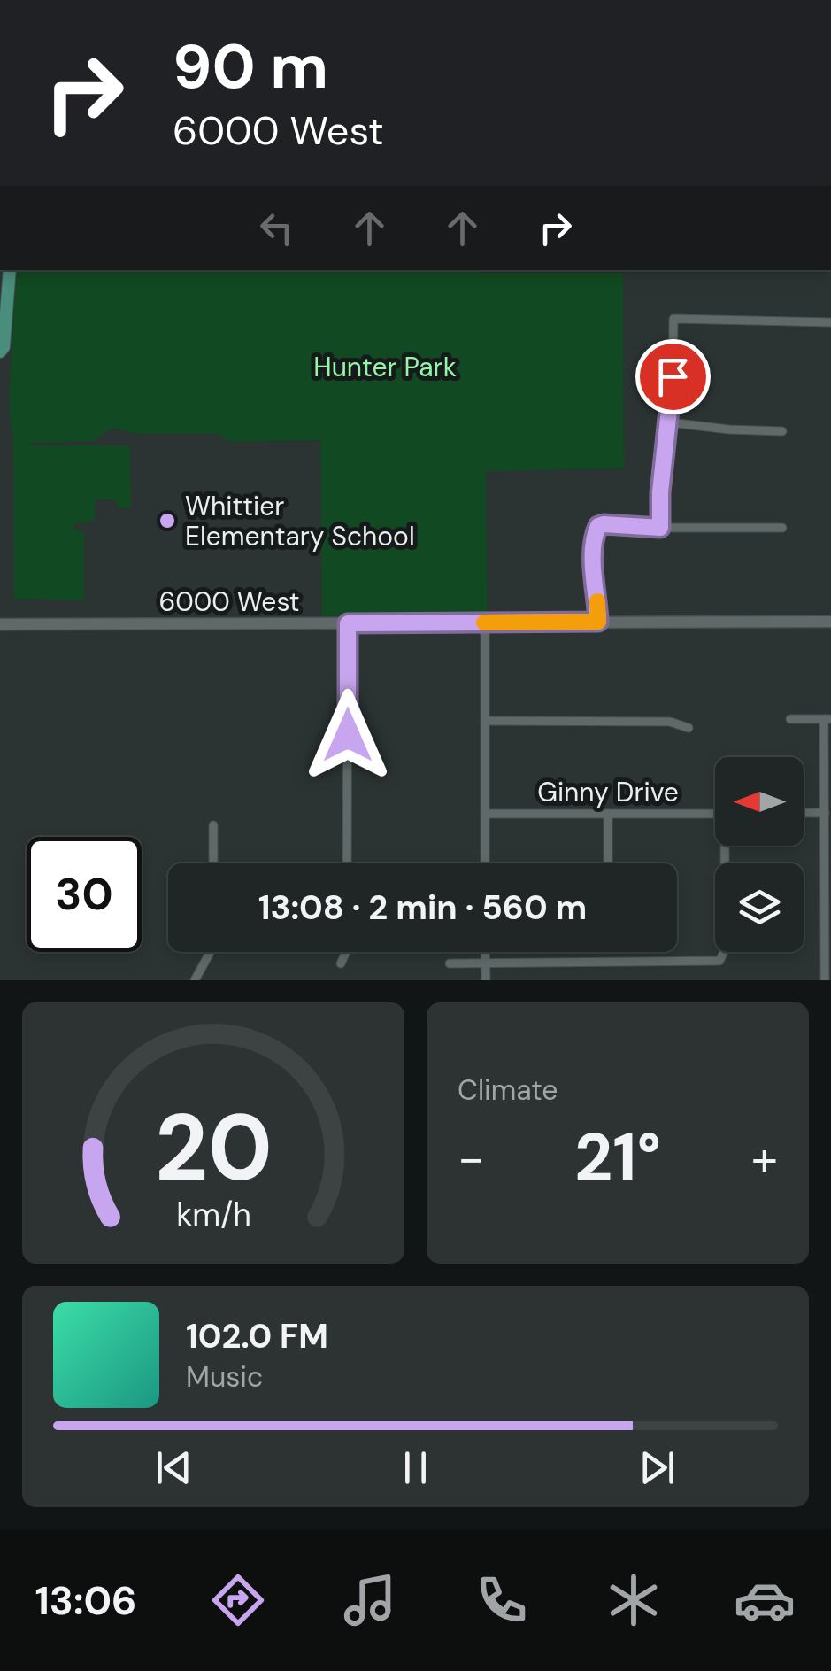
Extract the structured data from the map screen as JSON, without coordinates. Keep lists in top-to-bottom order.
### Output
{
  "streets": {
    "street": ["6000 West", "Ginny Drive"]
  },
  "parks": ["Hunter Park"],
  "places": ["Whittier Elementary School"],
  "north": "left",
  "page": {
    "turn": ["90 m", "6000 West"],
    "limit": "30",
    "trip": "13:08 · 2 min · 560 m",
    "tile": "Climate",
    "heat": ["−", "21°", "+"],
    "song": ["102.0 FM", "Music"],
    "tabs": "13:06",
    "gauge": ["20", "km/h"]
  }
}
